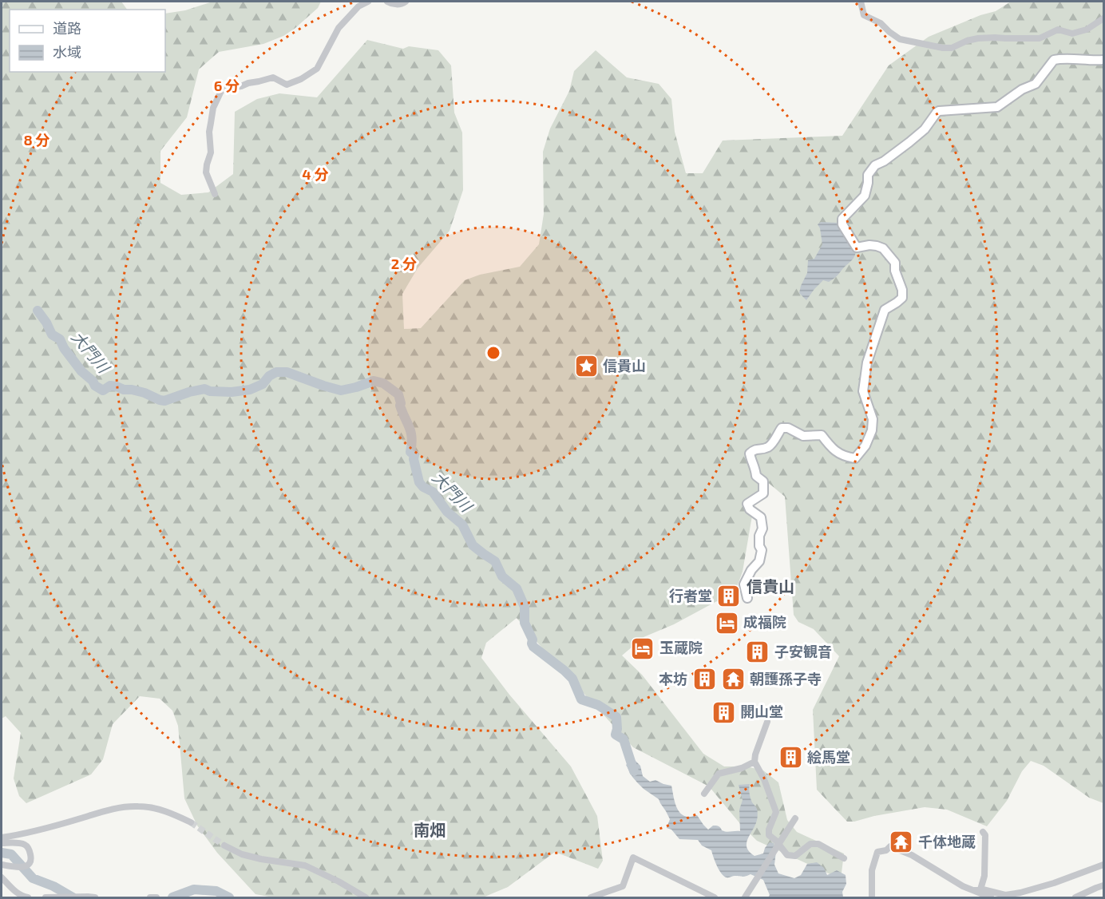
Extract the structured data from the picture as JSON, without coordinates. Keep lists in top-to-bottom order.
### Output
{
  "districts": ["信貴山", "南畑"],
  "water": ["大門川"],
  "places": {
    "place": ["信貴山"],
    "building": [
      "行者堂",
      "子安観音",
      "本坊",
      "開山堂",
      "絵馬堂"
    ],
    "hotel": ["成福院", "玉蔵院"],
    "temple": ["朝護孫子寺", "千体地蔵"]
  },
  "legend": ["道路", "水域"],
  "rings": [
    "6 分",
    "8 分",
    "4 分",
    "2 分"
  ]
}
